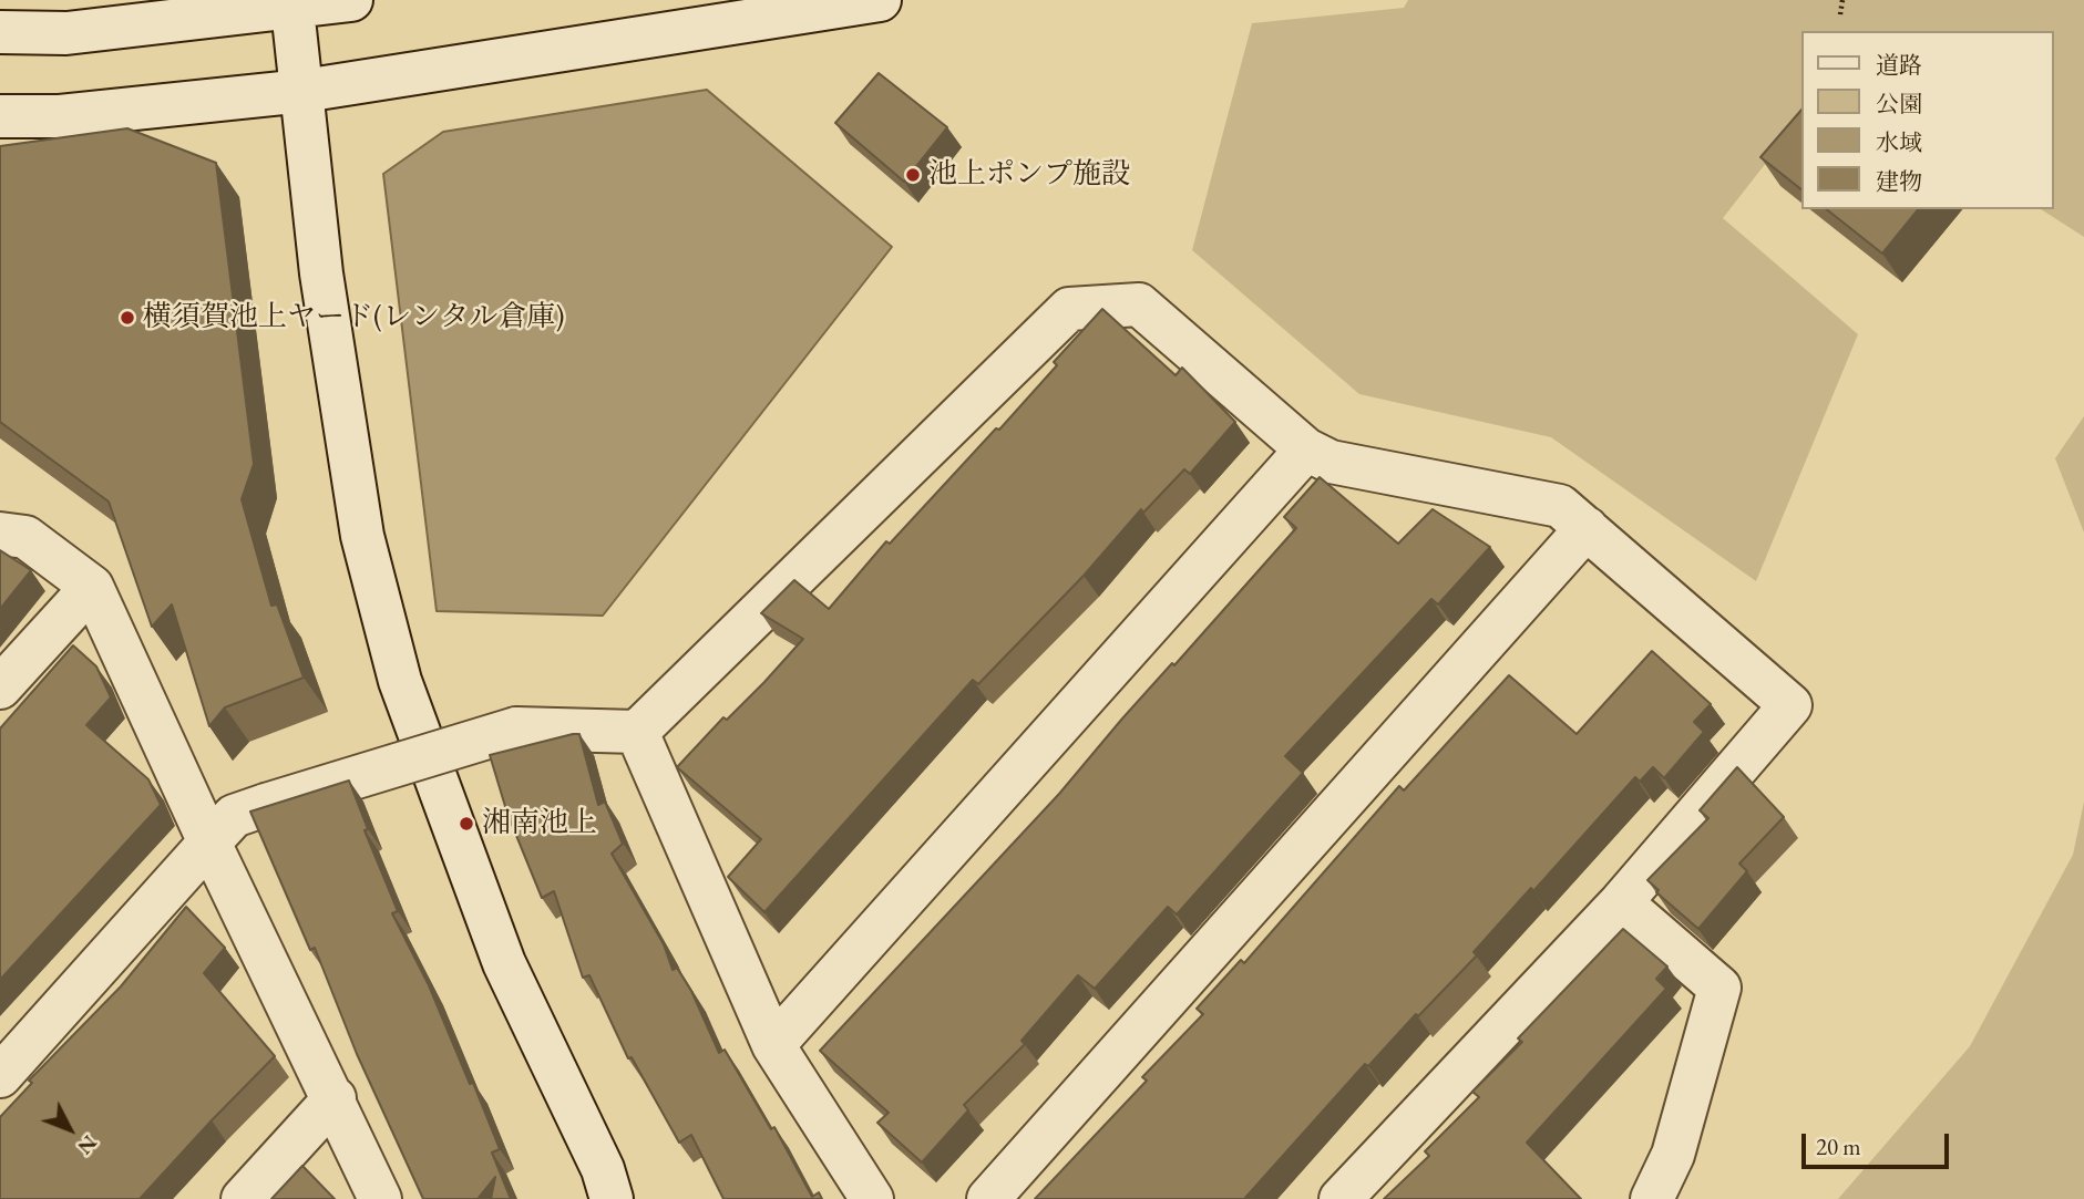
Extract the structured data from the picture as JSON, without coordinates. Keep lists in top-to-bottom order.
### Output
{
  "places": ["池上ポンプ施設", "横須賀池上ヤード(レンタル倉庫)", "湘南池上"],
  "legend": [
    "道路",
    "公園",
    "水域",
    "建物"
  ],
  "scale_bar": "20 m",
  "north": "bottom right"
}
